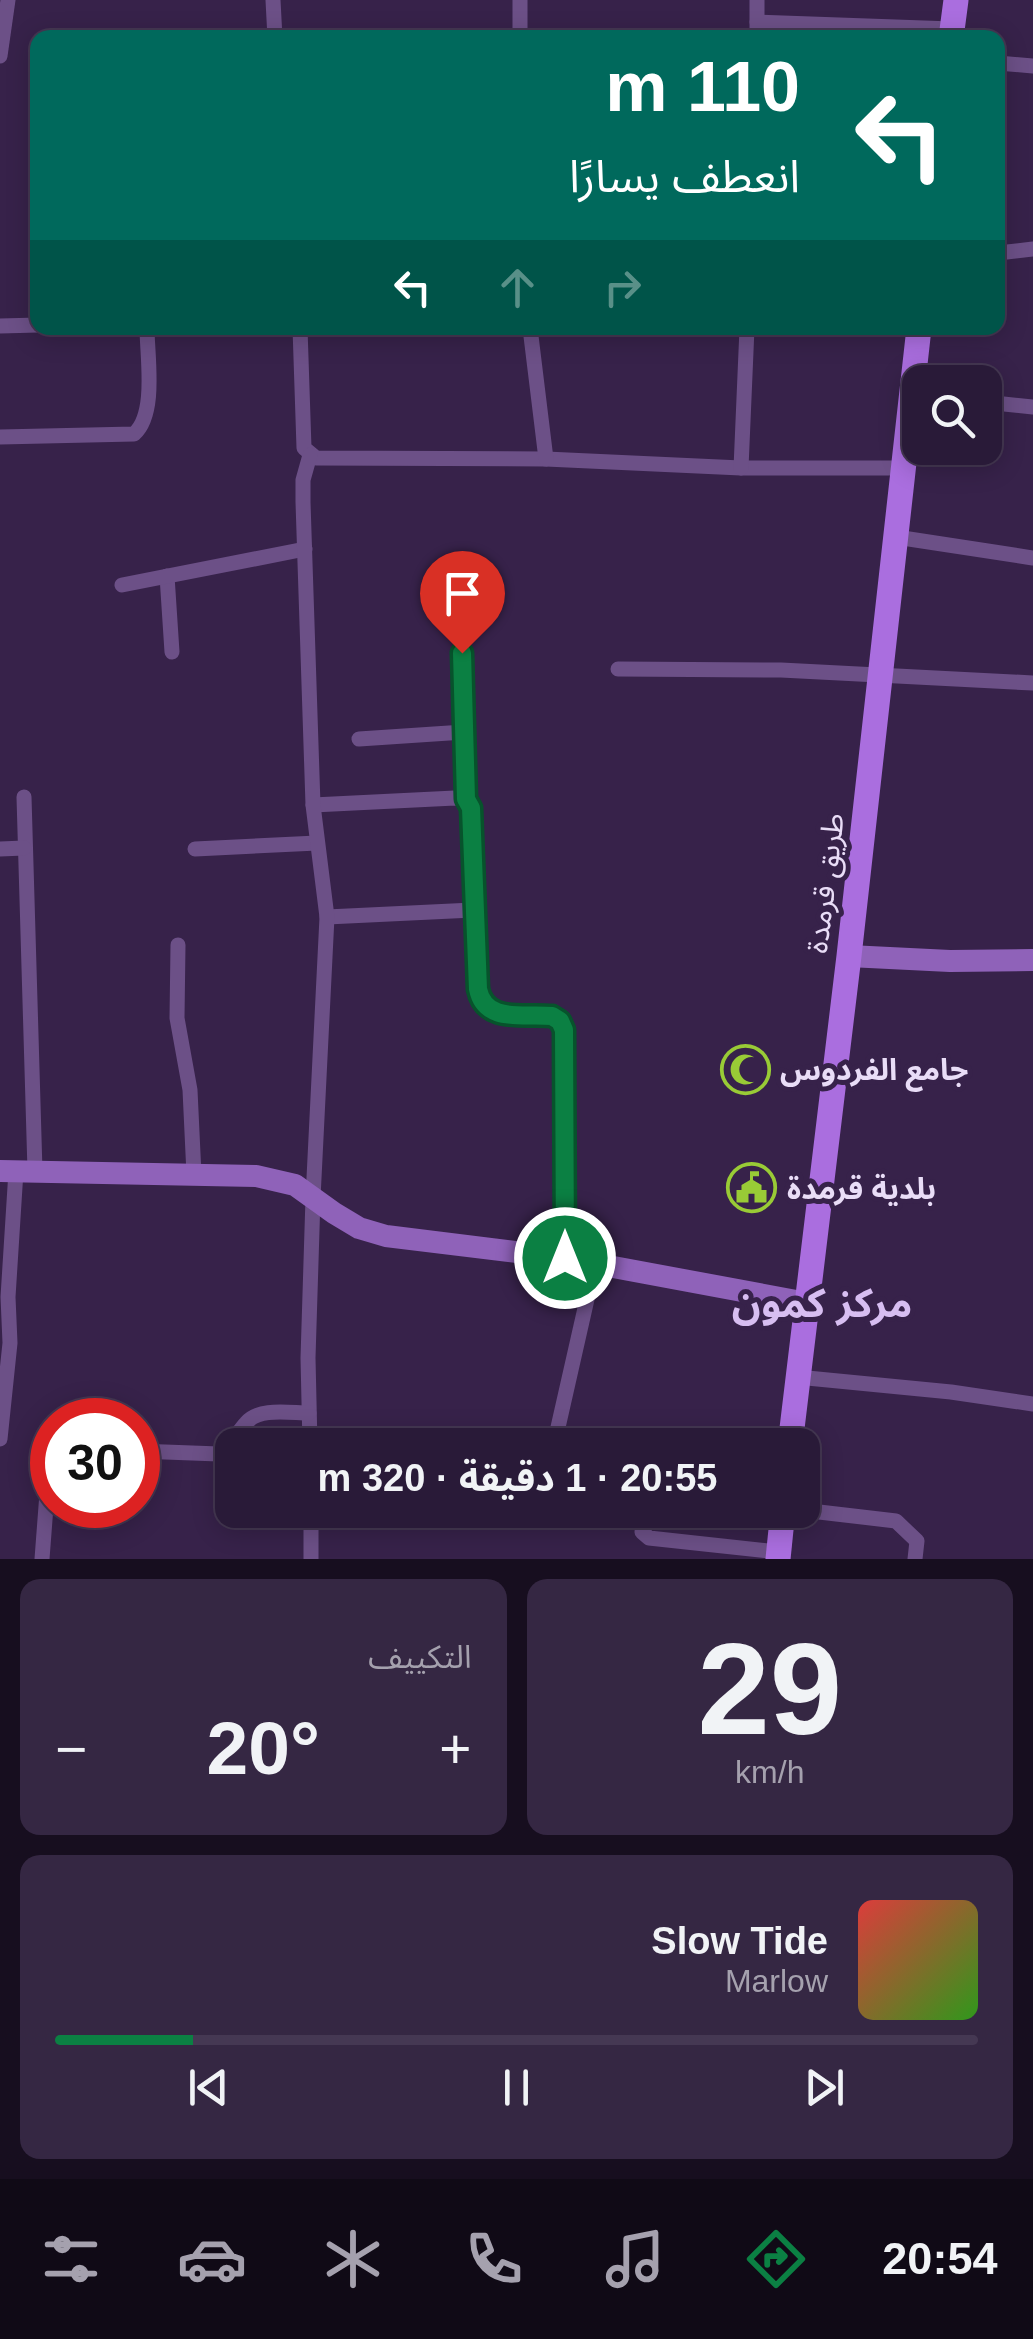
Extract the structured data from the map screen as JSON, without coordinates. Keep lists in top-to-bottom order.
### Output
{
  "streets": {
    "main road": ["طريق قرمدة"]
  },
  "districts": ["مركز كمون"],
  "places": {
    "mosque": ["جامع الفردوس"],
    "public building": ["بلدية قرمدة"]
  },
  "page": {
    "turn": ["110 m", "انعطف يسارًا"],
    "limit": "30",
    "trip": "20:55 · 1 دقيقة · 320 m",
    "tile": [
      ["29", "km/h"],
      "التكييف"
    ],
    "heat": ["−", "20°", "+"],
    "song": ["Slow Tide", "Marlow"],
    "tabs": "20:54"
  }
}
